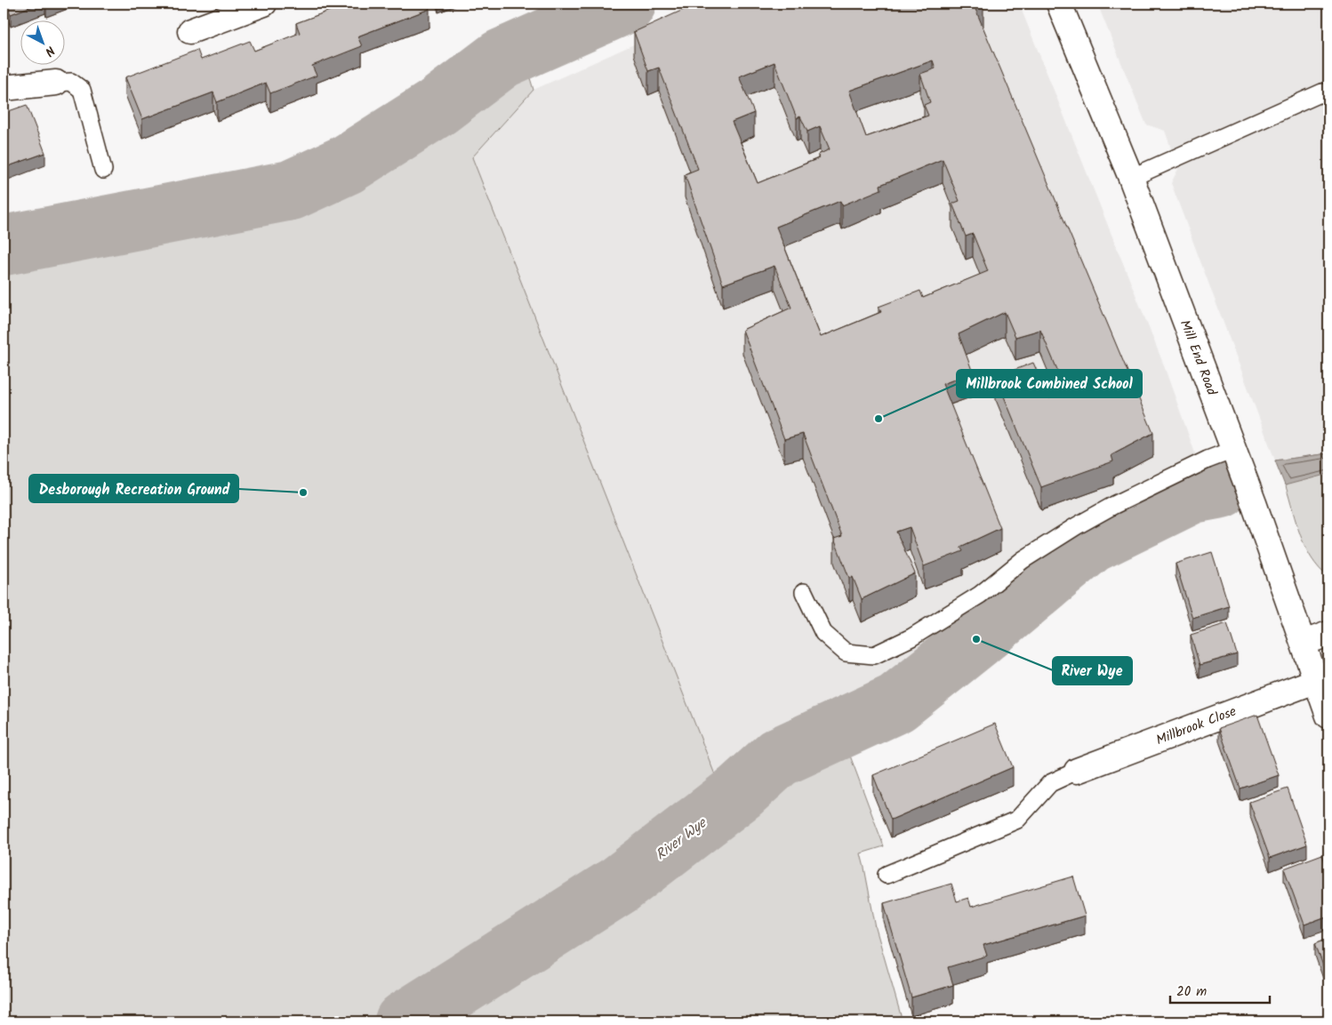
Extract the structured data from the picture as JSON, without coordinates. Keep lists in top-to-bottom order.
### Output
{
  "streets": {
    "street": ["Mill End Road", "Millbrook Close"]
  },
  "crossings": [
    ["Mill End Road", "Millbrook Close"]
  ],
  "water": ["River Wye"],
  "places": ["Millbrook Combined School", "Desborough Recreation Ground", "River Wye"],
  "scale_bar": "20 m",
  "north": "bottom right"
}
